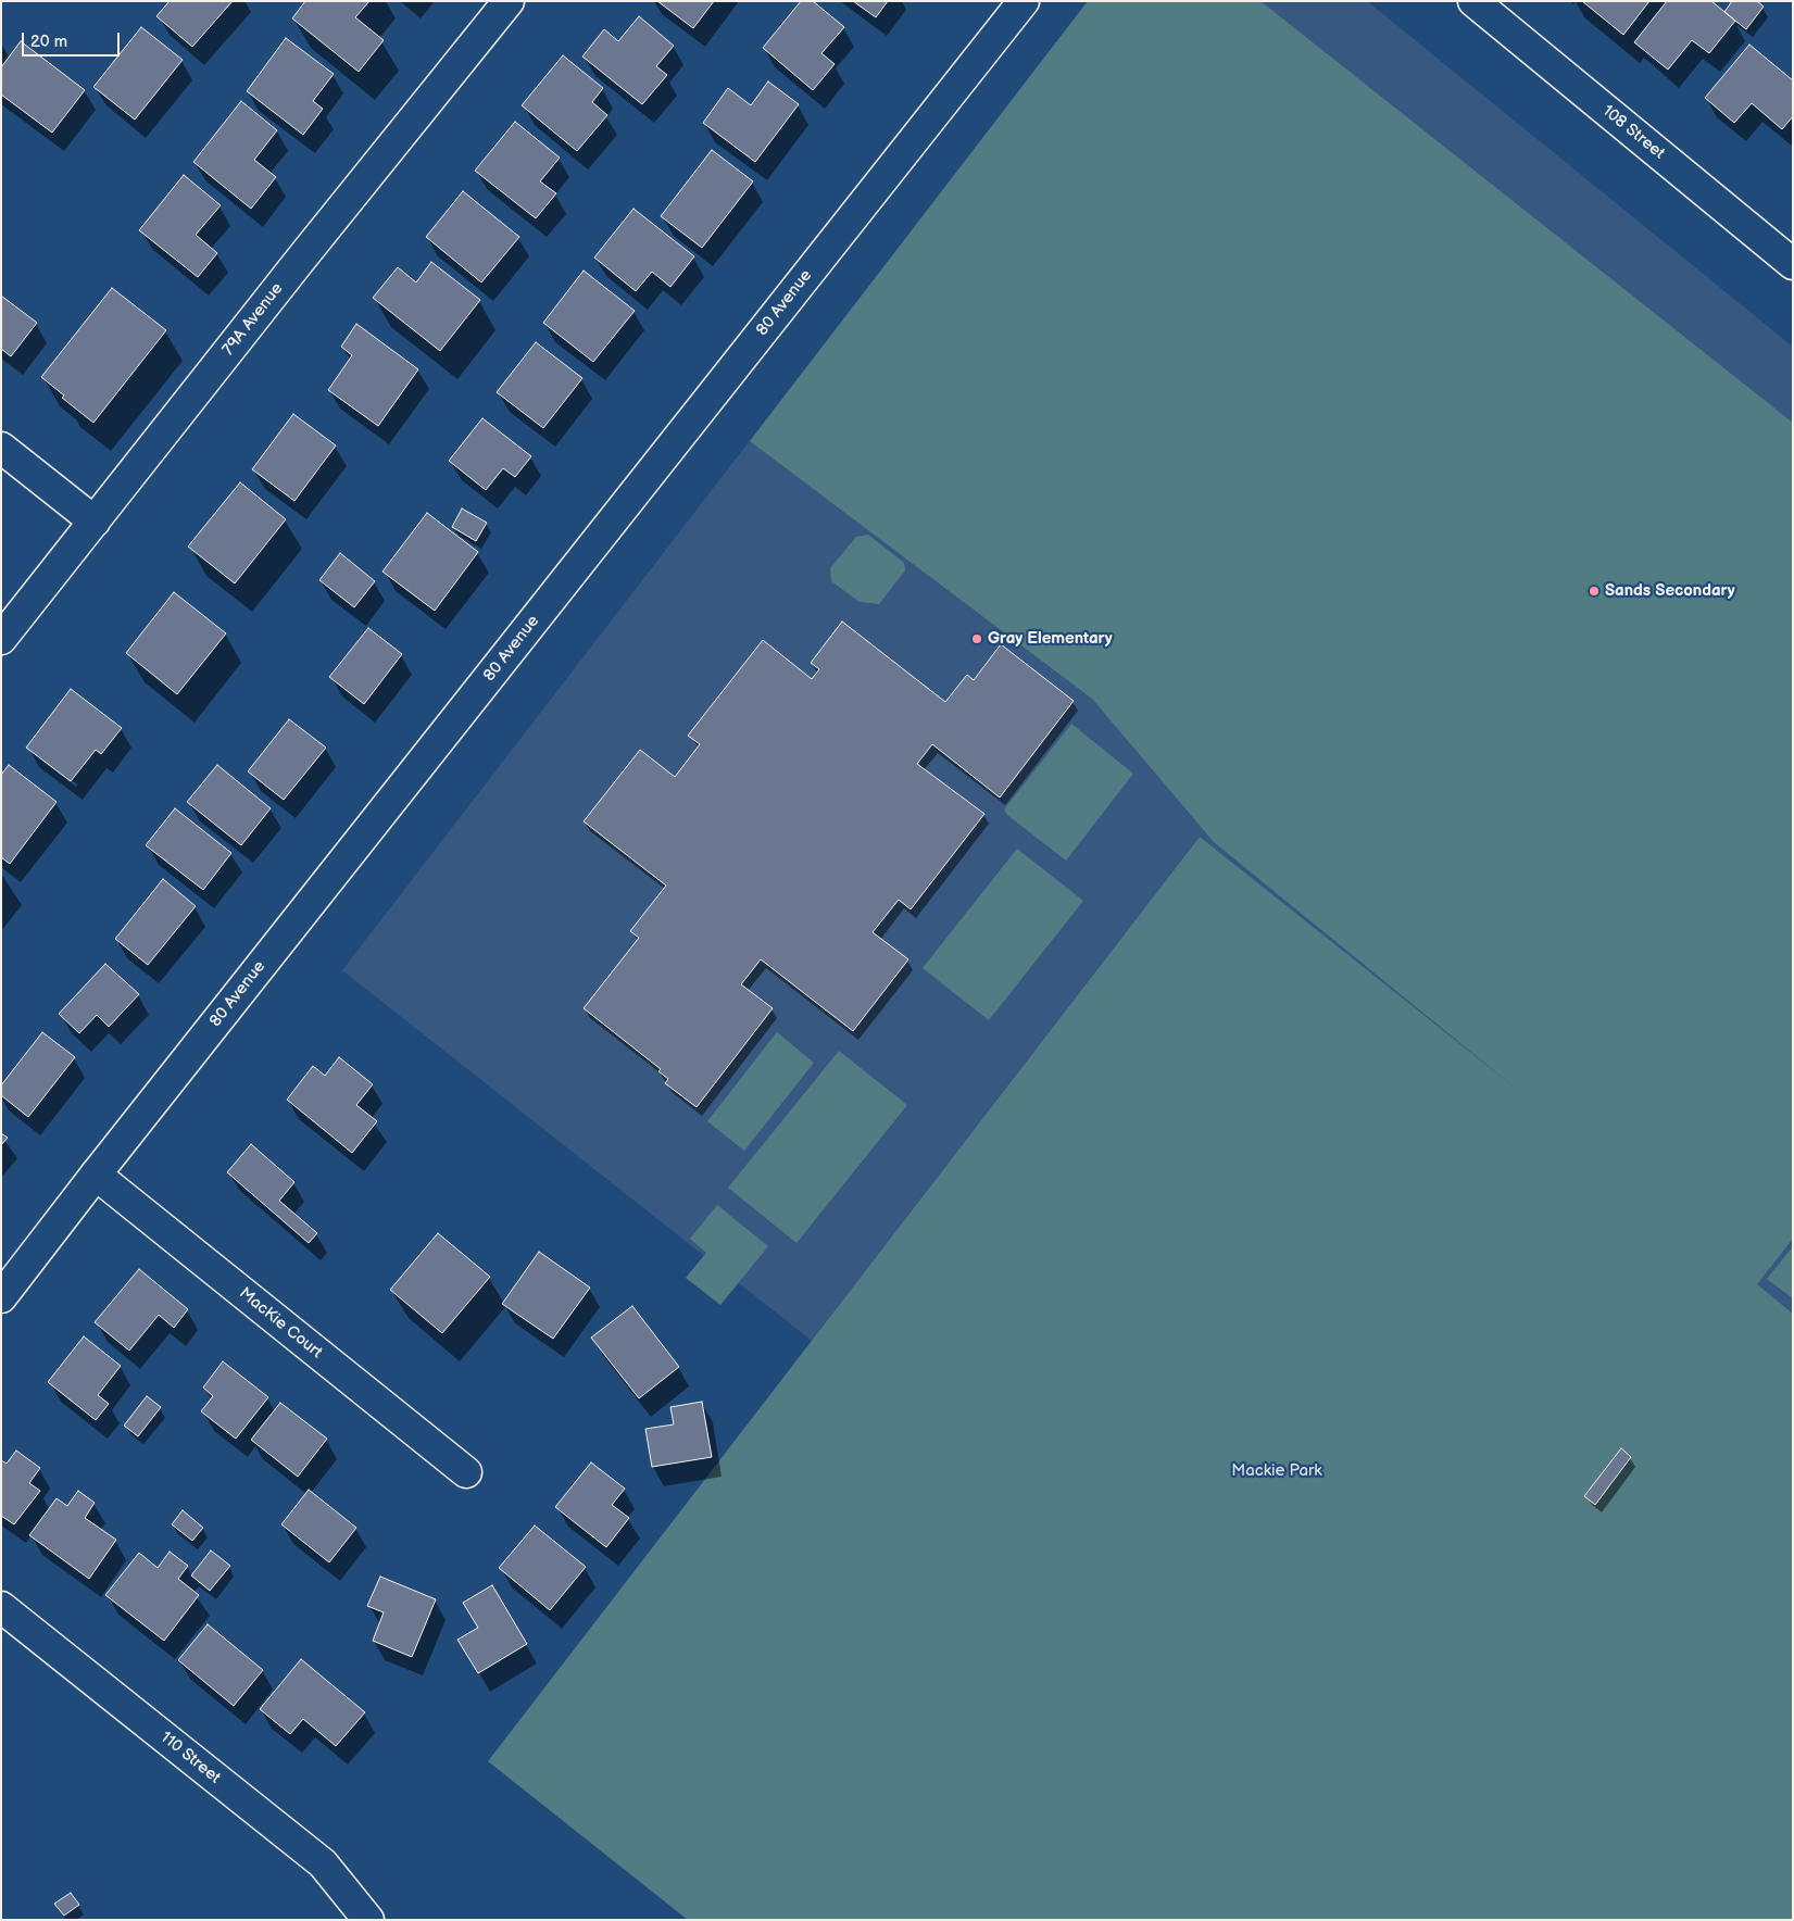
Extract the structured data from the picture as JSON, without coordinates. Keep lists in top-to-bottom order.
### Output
{
  "streets": {
    "street": [
      "108 Street",
      "80 Avenue",
      "79A Avenue",
      "MacKie Court",
      "110 Street"
    ]
  },
  "crossings": [
    ["80 Avenue", "MacKie Court"]
  ],
  "parks": ["Mackie Park"],
  "places": ["Sands Secondary", "Gray Elementary"],
  "scale_bar": "20 m"
}
